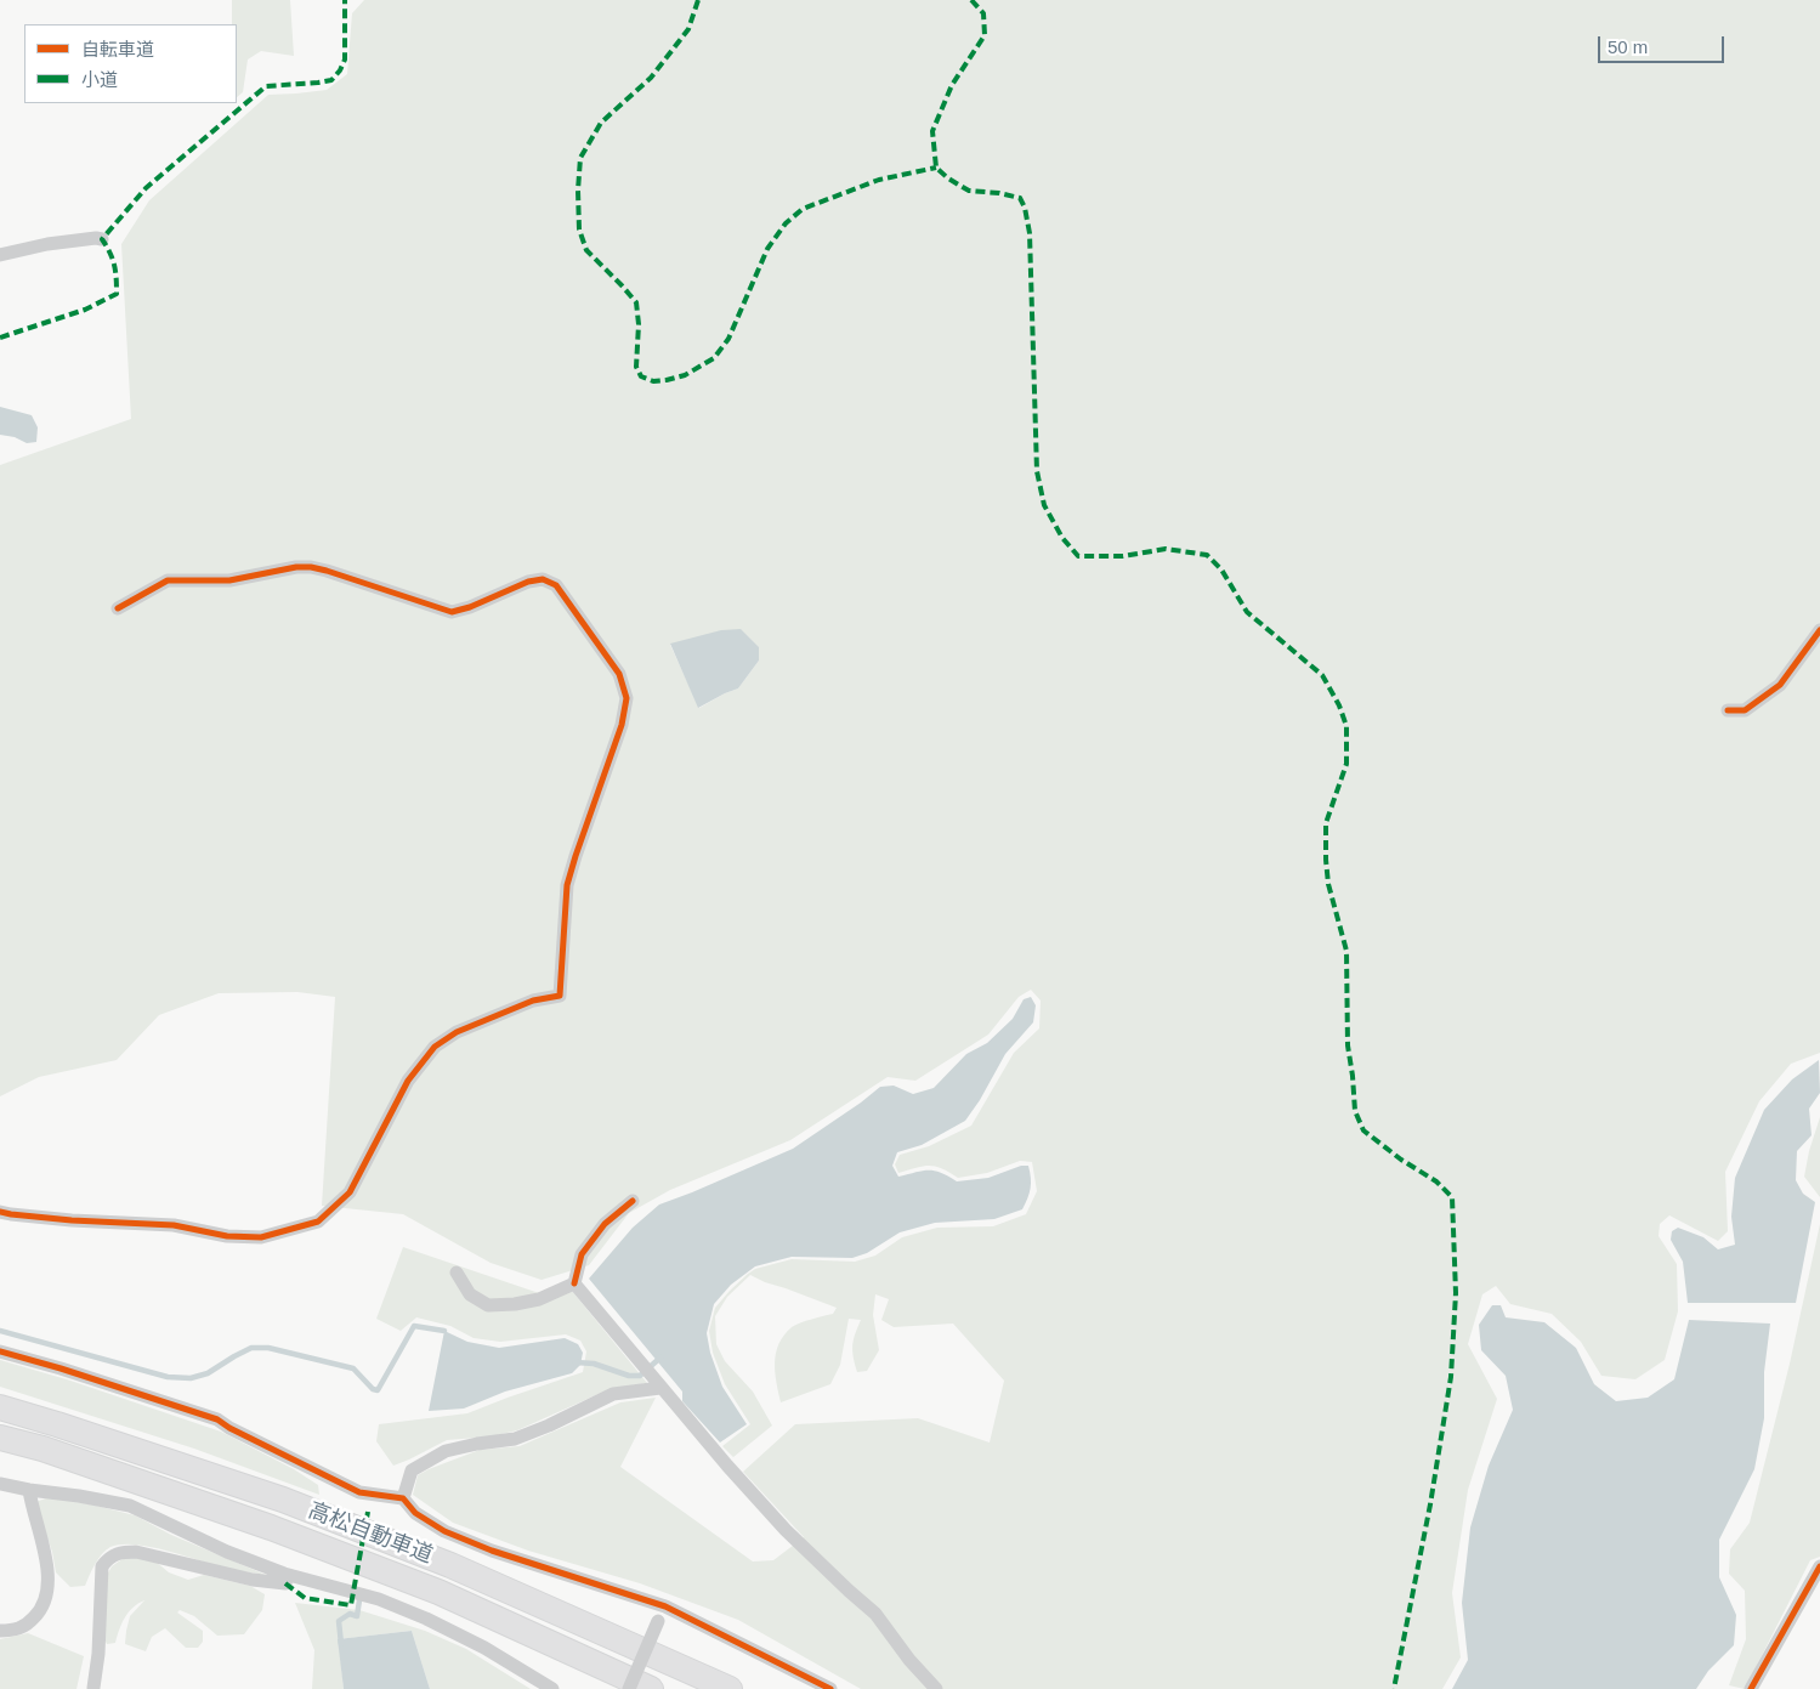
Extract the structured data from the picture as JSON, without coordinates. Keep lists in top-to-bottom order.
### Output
{
  "streets": {
    "highway": ["高松自動車道"]
  },
  "legend": ["自転車道", "小道"],
  "scale_bar": "50 m"
}
